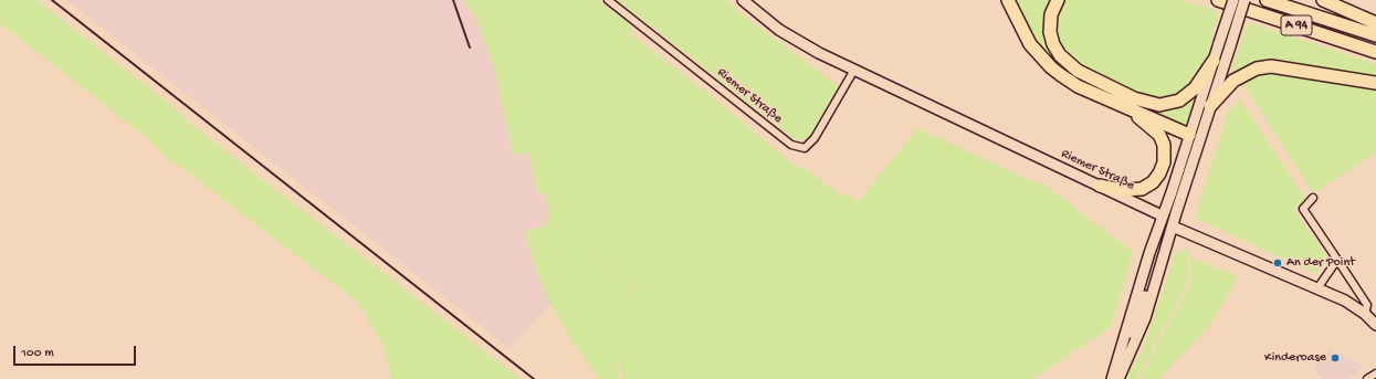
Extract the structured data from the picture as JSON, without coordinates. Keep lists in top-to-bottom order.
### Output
{
  "streets": {
    "highway": ["A 94"],
    "street": ["Riemer Straße"]
  },
  "places": ["An der Point", "Kinderoase"],
  "scale_bar": "100 m"
}
